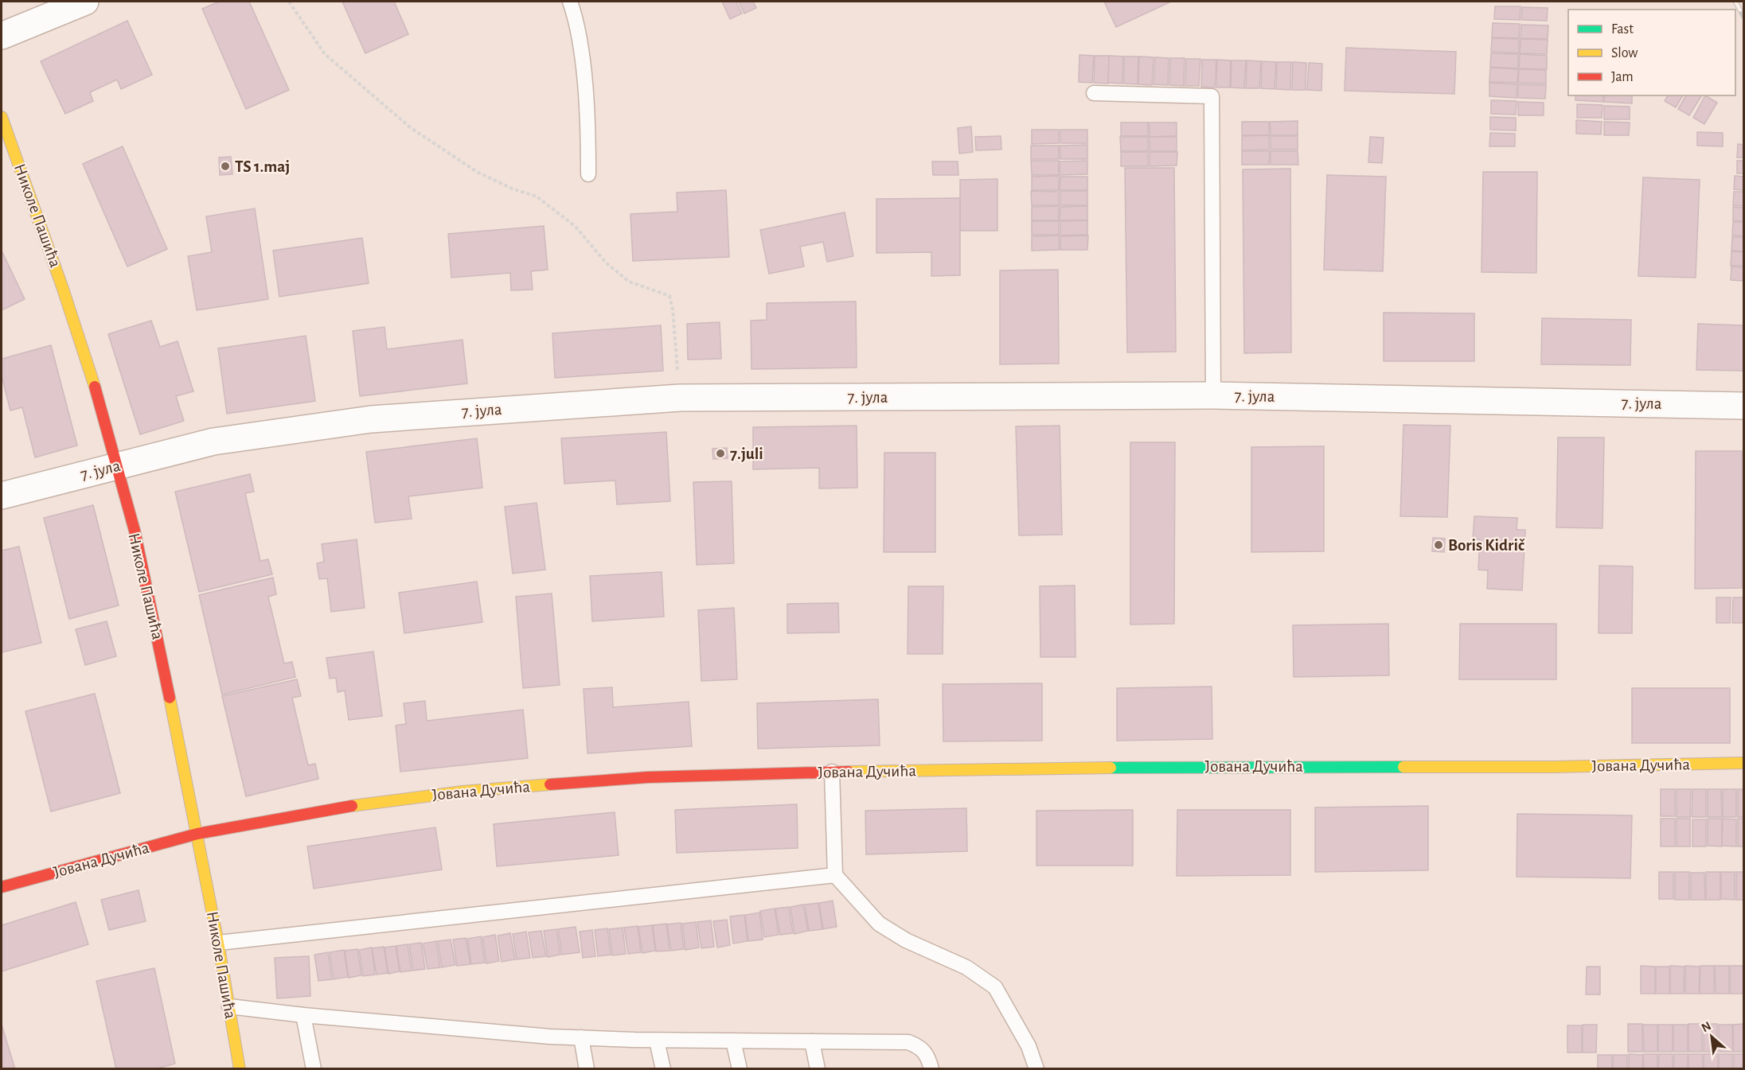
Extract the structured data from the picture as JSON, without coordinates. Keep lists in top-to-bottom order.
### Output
{
  "streets": {
    "street": ["Николе Пашића", "7. јула", "Јована Дучића"]
  },
  "crossings": [
    ["Николе Пашића", "7. јула"],
    ["Николе Пашића", "Јована Дучића"]
  ],
  "places": ["TS 1.maj", "7.juli", "Boris Kidrič"],
  "legend": ["Fast", "Slow", "Jam"],
  "north": "top left"
}
